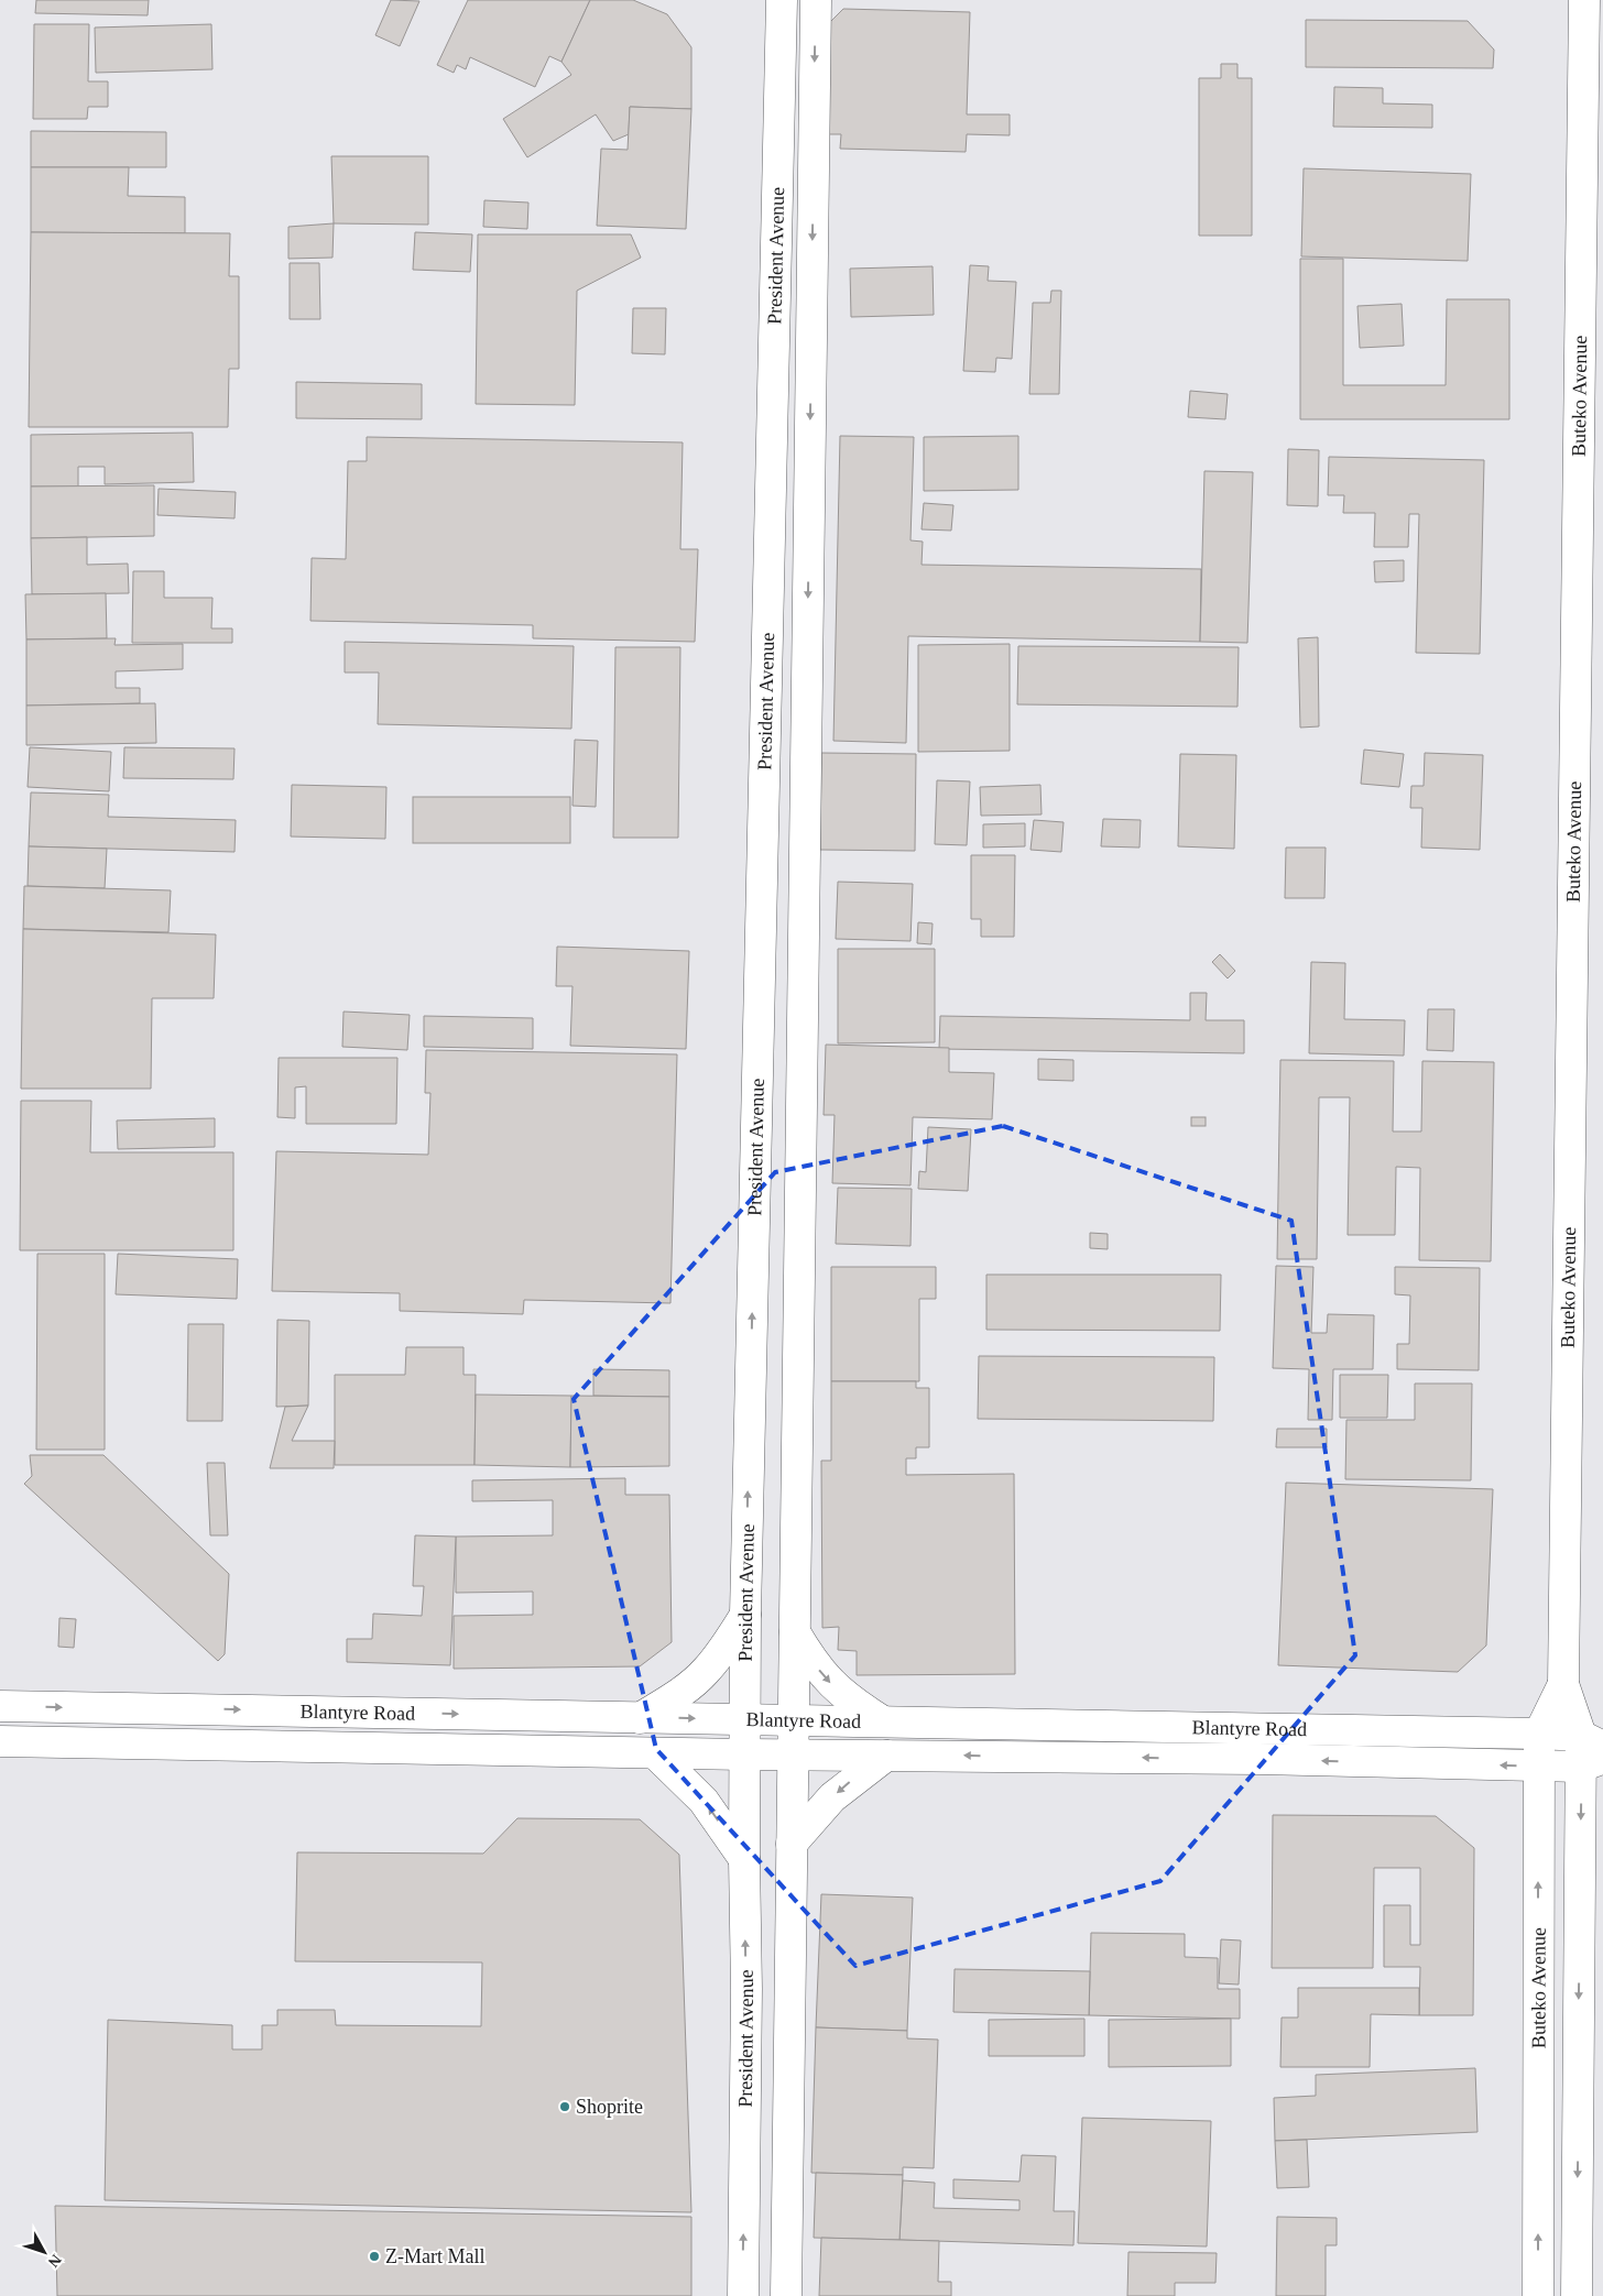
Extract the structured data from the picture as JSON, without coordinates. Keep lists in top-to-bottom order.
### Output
{
  "streets": {
    "street": ["President Avenue", "Buteko Avenue", "Blantyre Road"]
  },
  "crossings": [
    ["President Avenue", "Blantyre Road"],
    ["Buteko Avenue", "Blantyre Road"]
  ],
  "places": ["Shoprite", "Z-Mart Mall"],
  "north": "bottom right"
}
